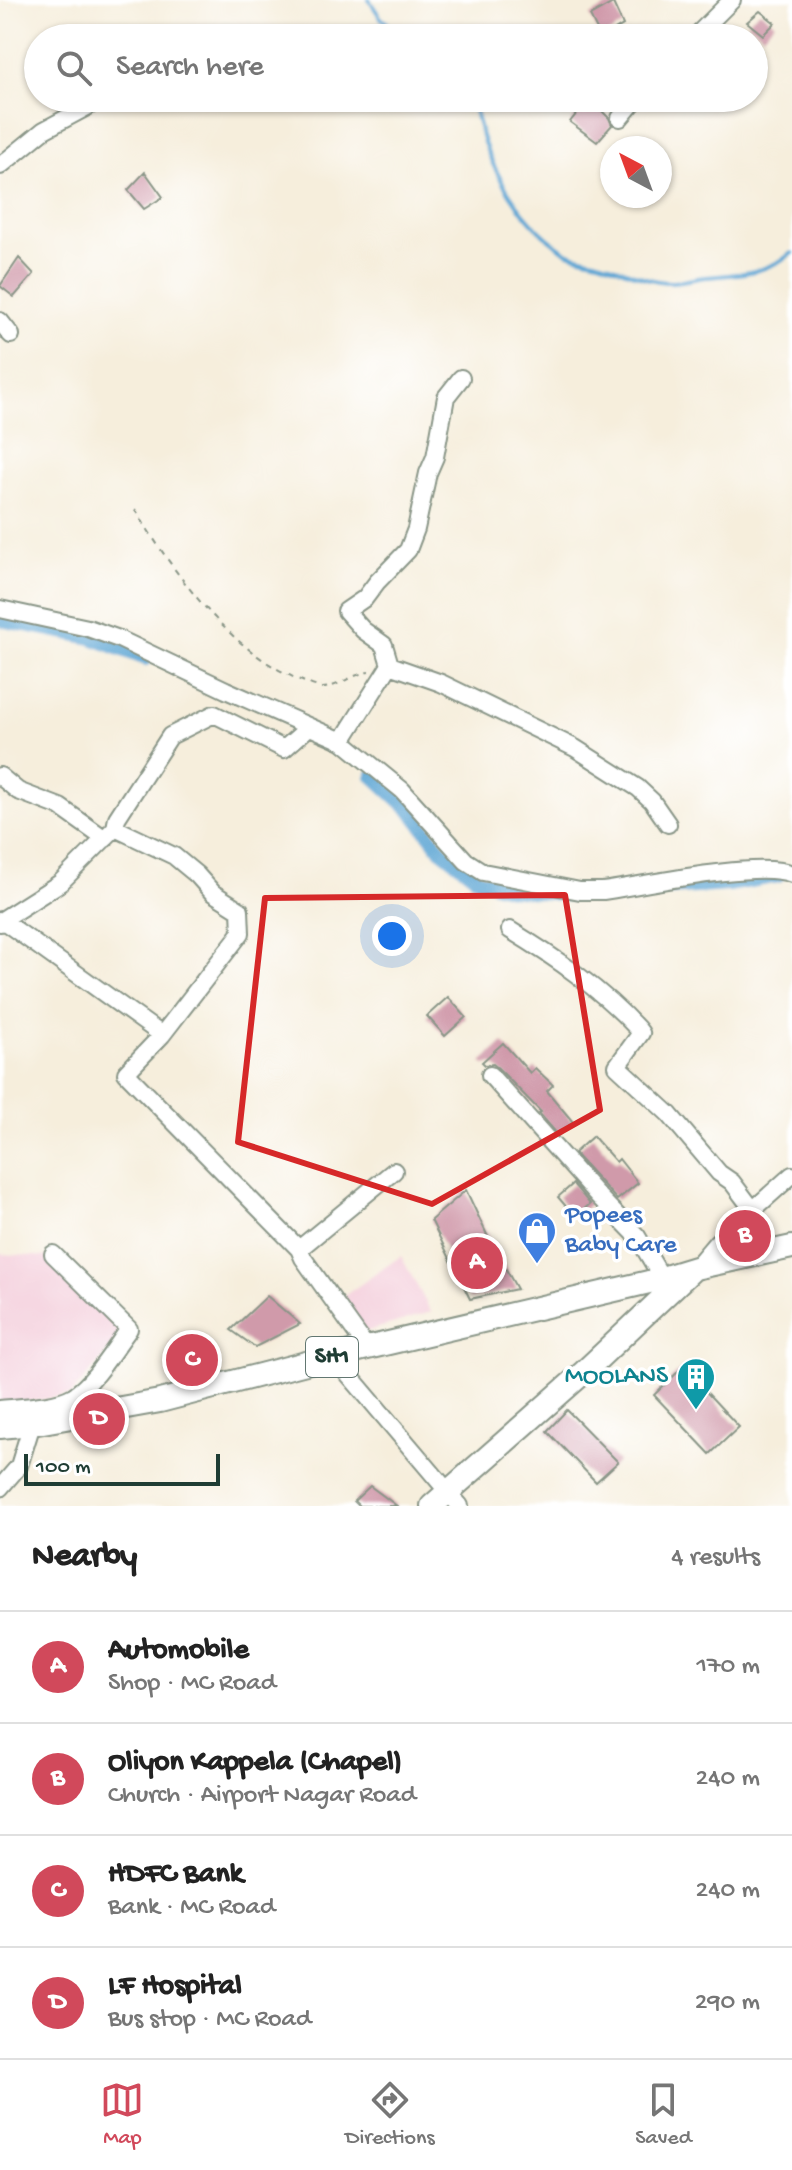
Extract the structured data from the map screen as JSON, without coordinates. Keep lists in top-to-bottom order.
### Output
{
  "streets": {
    "main road": ["SH1"]
  },
  "places": {
    "shop": ["Popees Baby Care"],
    "building": ["MOOLANS"]
  },
  "scale_bar": "100 m",
  "north": "top left",
  "page": {
    "search": "Search here",
    "pins": [
      "B",
      "A",
      "C",
      "D"
    ],
    "scale": "100 m",
    "heading": ["Nearby", "4 results"],
    "list": [
      {
        "mark": "A",
        "name": "Automobile",
        "note": "Shop · MC Road",
        "value": "170 m"
      },
      {
        "mark": "B",
        "name": "Oliyon Kappela (Chapel)",
        "note": "Church · Airport Nagar Road",
        "value": "240 m"
      },
      {
        "mark": "C",
        "name": "HDFC Bank",
        "note": "Bank · MC Road",
        "value": "240 m"
      },
      {
        "mark": "D",
        "name": "LF Hospital",
        "note": "Bus stop · MC Road",
        "value": "290 m"
      }
    ],
    "nav": ["Map", "Directions", "Saved"]
  }
}
